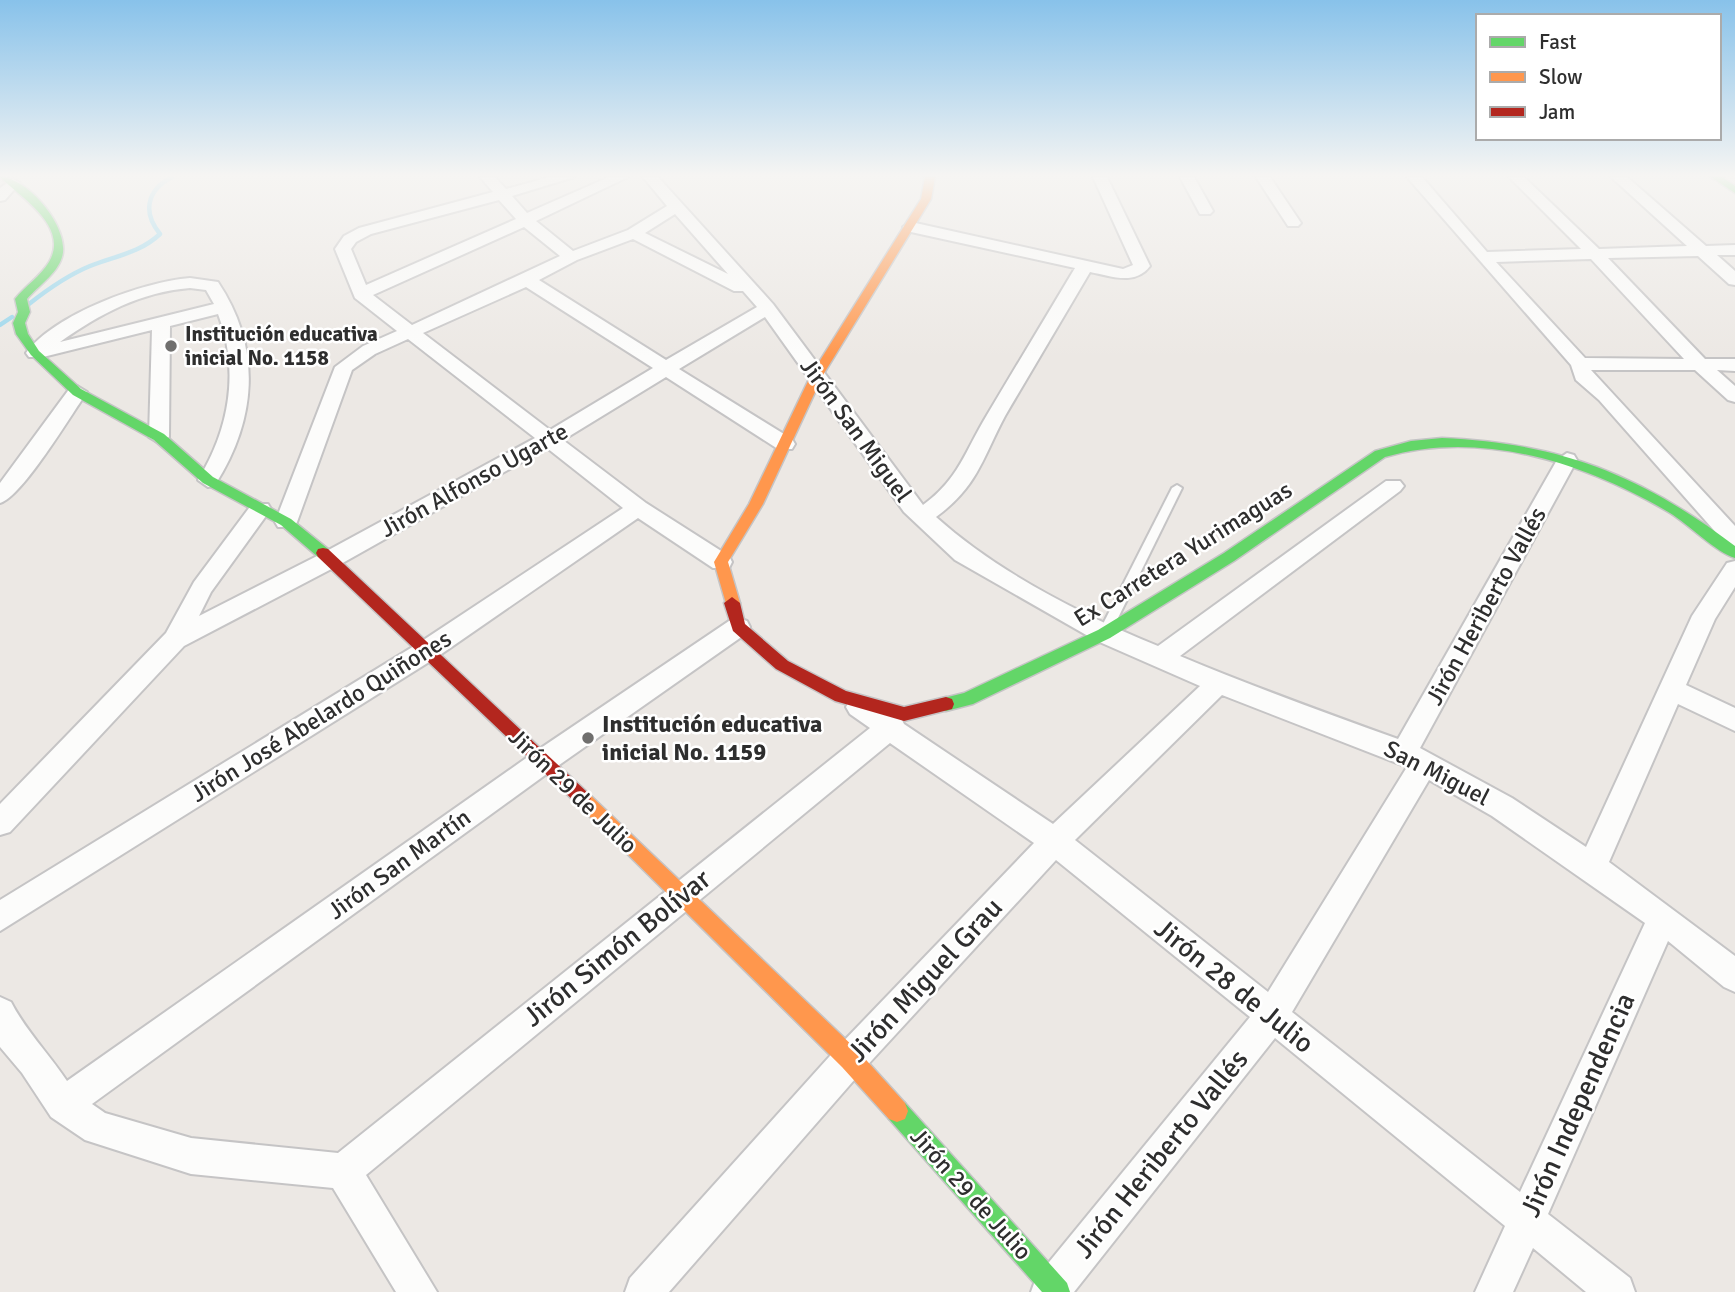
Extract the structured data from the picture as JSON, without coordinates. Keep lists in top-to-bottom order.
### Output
{
  "streets": {
    "street": [
      "Jirón San Miguel",
      "Jirón Alfonso Ugarte",
      "Ex Carretera Yurimaguas",
      "Jirón Heriberto Vallés",
      "Jirón José Abelardo Quiñones",
      "San Miguel",
      "Jirón 29 de Julio",
      "Jirón San Martín",
      "Jirón Simón Bolívar",
      "Jirón Miguel Grau",
      "Jirón 28 de Julio",
      "Jirón Independencia"
    ]
  },
  "crossings": [
    ["Jirón San Miguel", "Jirón Alfonso Ugarte"],
    ["Jirón San Miguel", "Ex Carretera Yurimaguas"],
    ["Jirón San Miguel", "San Miguel"],
    ["Jirón Alfonso Ugarte", "Jirón 29 de Julio"],
    ["Ex Carretera Yurimaguas", "Jirón Heriberto Vallés"],
    ["Ex Carretera Yurimaguas", "San Miguel"],
    ["Ex Carretera Yurimaguas", "Jirón San Martín"],
    ["Ex Carretera Yurimaguas", "Jirón 28 de Julio"],
    ["Jirón Heriberto Vallés", "San Miguel"],
    ["Jirón Heriberto Vallés", "Jirón 29 de Julio"],
    ["Jirón Heriberto Vallés", "Jirón 28 de Julio"],
    ["Jirón José Abelardo Quiñones", "Jirón 29 de Julio"],
    ["San Miguel", "Jirón Miguel Grau"],
    ["San Miguel", "Jirón Independencia"],
    ["Jirón 29 de Julio", "Jirón San Martín"],
    ["Jirón 29 de Julio", "Jirón Simón Bolívar"],
    ["Jirón 29 de Julio", "Jirón Miguel Grau"],
    ["Jirón Simón Bolívar", "Jirón 28 de Julio"],
    ["Jirón Miguel Grau", "Jirón 28 de Julio"],
    ["Jirón 28 de Julio", "Jirón Independencia"]
  ],
  "places": ["Institución educativa inicial No. 1158", "Institución educativa inicial No. 1159"],
  "legend": ["Fast", "Slow", "Jam"]
}
